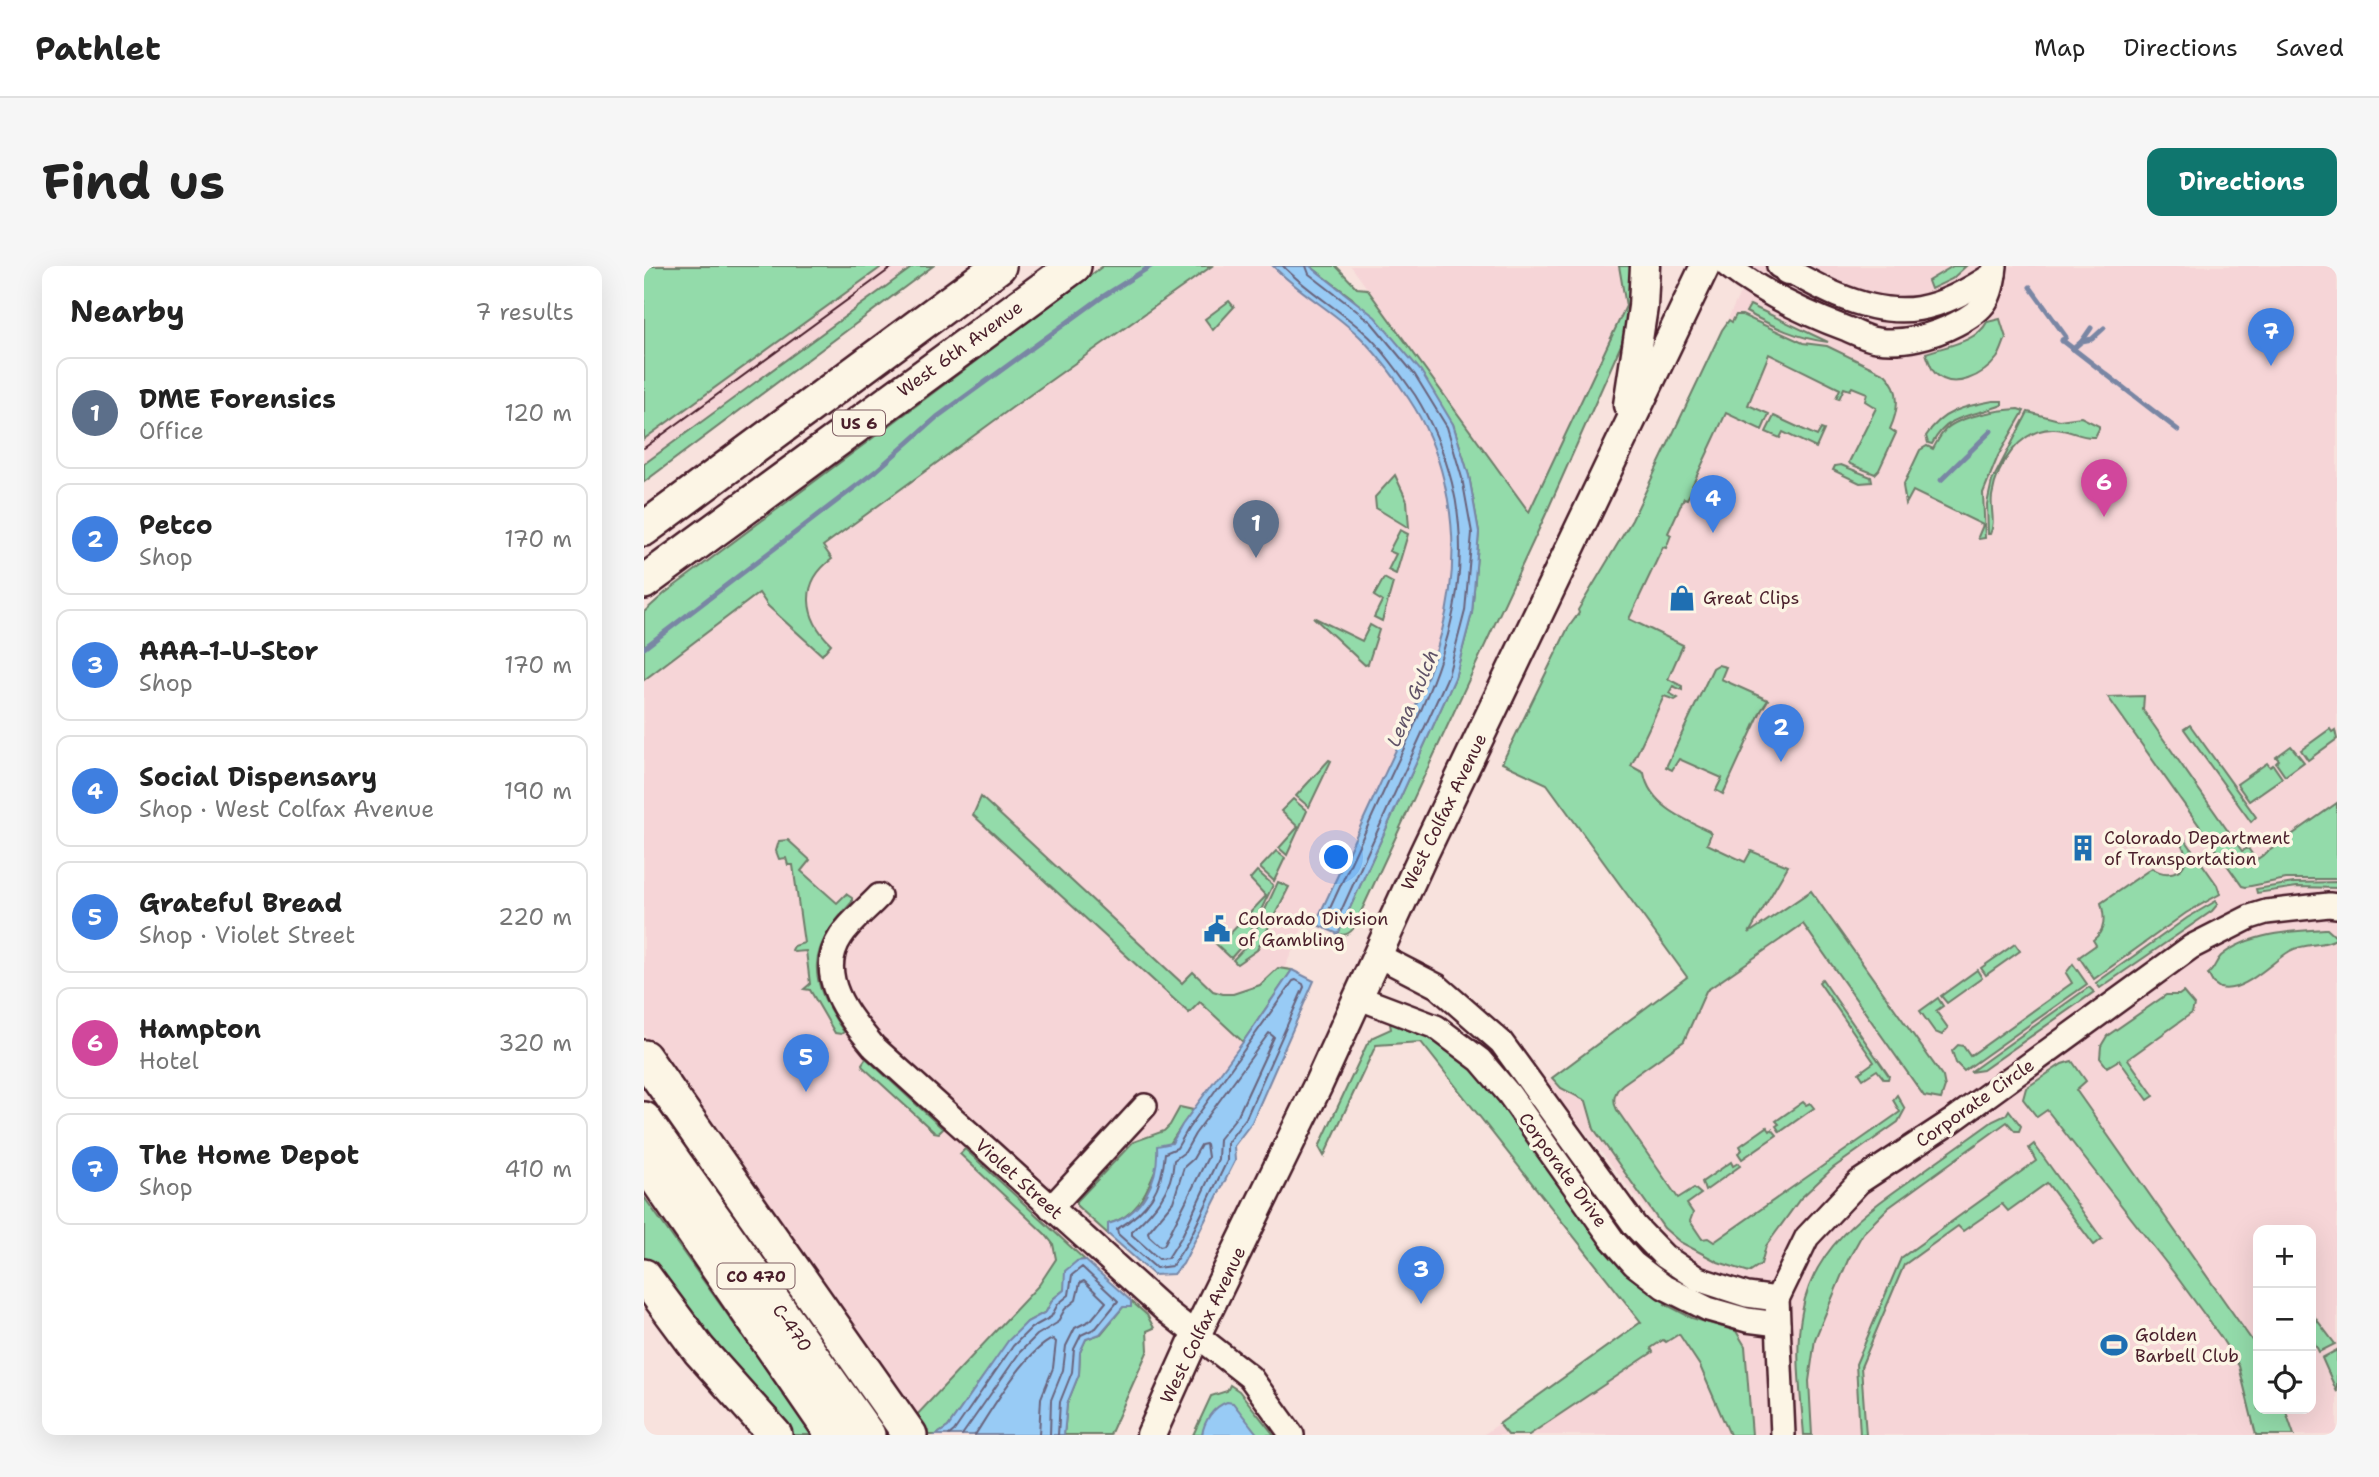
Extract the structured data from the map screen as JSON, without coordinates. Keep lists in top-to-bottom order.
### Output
{
  "streets": {
    "highway": [
      "West 6th Avenue",
      "US 6",
      "CO 470",
      "C-470"
    ],
    "main road": ["West Colfax Avenue"],
    "street": ["Corporate Circle", "Corporate Drive", "Violet Street"]
  },
  "crossings": [
    ["West Colfax Avenue", "Corporate Drive"],
    ["West Colfax Avenue", "Violet Street"],
    ["Corporate Circle", "Corporate Drive"]
  ],
  "water": ["Lena Gulch"],
  "places": {
    "shop": ["Great Clips"],
    "building": ["Colorado Department of Transportation"],
    "public building": ["Colorado Division of Gambling"],
    "sports": ["Golden Barbell Club"]
  },
  "page": {
    "header": "Pathlet",
    "nav": ["Map", "Directions", "Saved"],
    "buttons": "Directions",
    "title": "Find us",
    "heading": ["Nearby", "7 results"],
    "pins": [
      "7",
      "6",
      "4",
      "1",
      "2",
      "5",
      "3"
    ],
    "list": [
      {
        "mark": "1",
        "name": "DME Forensics",
        "note": "Office",
        "value": "120 m"
      },
      {
        "mark": "2",
        "name": "Petco",
        "note": "Shop",
        "value": "170 m"
      },
      {
        "mark": "3",
        "name": "AAA-1-U-Stor",
        "note": "Shop",
        "value": "170 m"
      },
      {
        "mark": "4",
        "name": "Social Dispensary",
        "note": "Shop · West Colfax Avenue",
        "value": "190 m"
      },
      {
        "mark": "5",
        "name": "Grateful Bread",
        "note": "Shop · Violet Street",
        "value": "220 m"
      },
      {
        "mark": "6",
        "name": "Hampton",
        "note": "Hotel",
        "value": "320 m"
      },
      {
        "mark": "7",
        "name": "The Home Depot",
        "note": "Shop",
        "value": "410 m"
      }
    ],
    "map_buttons": ["+", "−"]
  }
}
